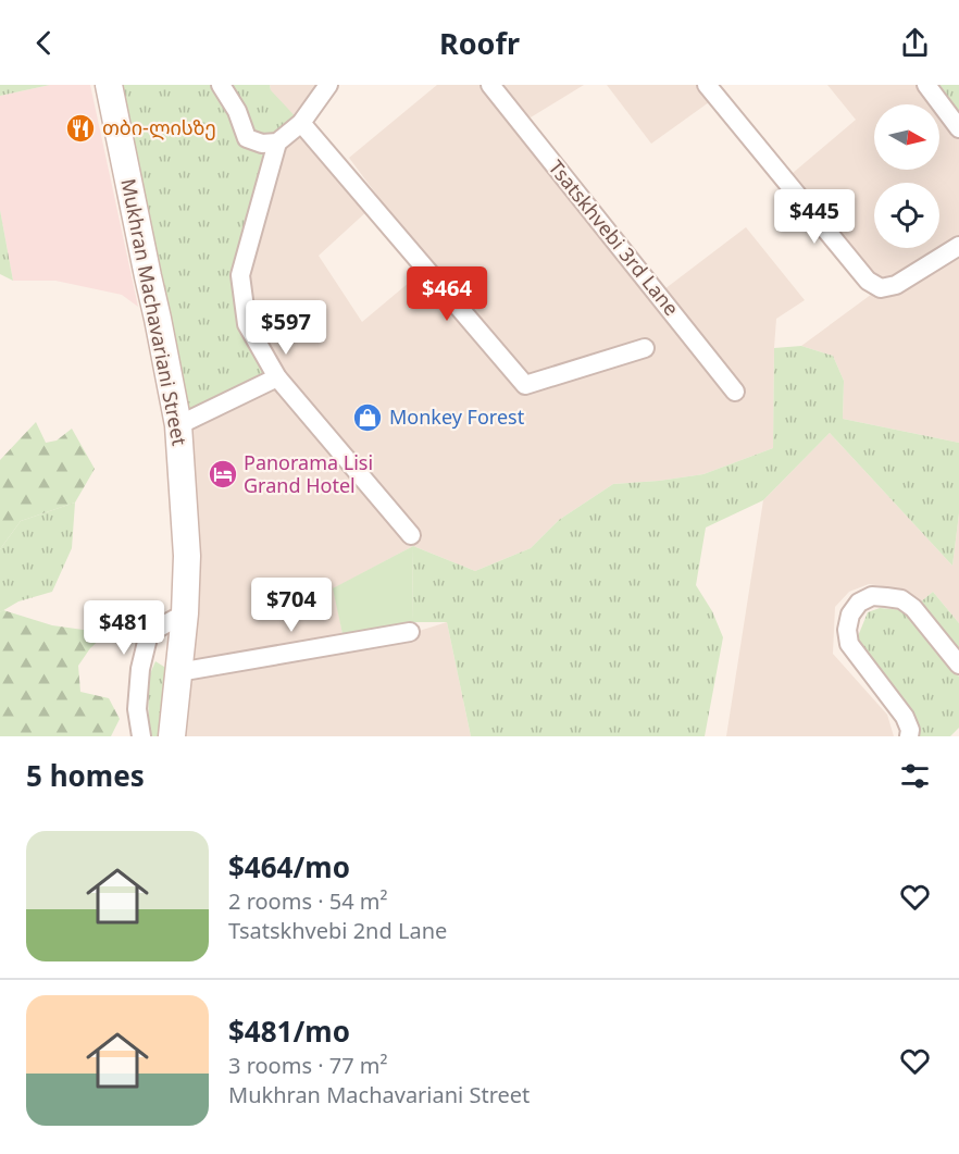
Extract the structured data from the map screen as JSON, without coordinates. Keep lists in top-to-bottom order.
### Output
{
  "streets": {
    "main road": ["Mukhran Machavariani Street"],
    "street": ["Tsatskhvebi 3rd Lane"]
  },
  "places": {
    "restaurant": ["თბი-ლისზე"],
    "shop": ["Monkey Forest"],
    "hotel": ["Panorama Lisi Grand Hotel"]
  },
  "north": "right",
  "page": {
    "header": "Roofr",
    "price": [
      "$445",
      "$464",
      "$597",
      "$704",
      "$481"
    ],
    "heading": "5 homes",
    "list": [
      {
        "name": "$464/mo",
        "note": "2 rooms · 54 m² · Tsatskhvebi 2nd Lane"
      },
      {
        "name": "$481/mo",
        "note": "3 rooms · 77 m² · Mukhran Machavariani Street"
      }
    ]
  }
}
